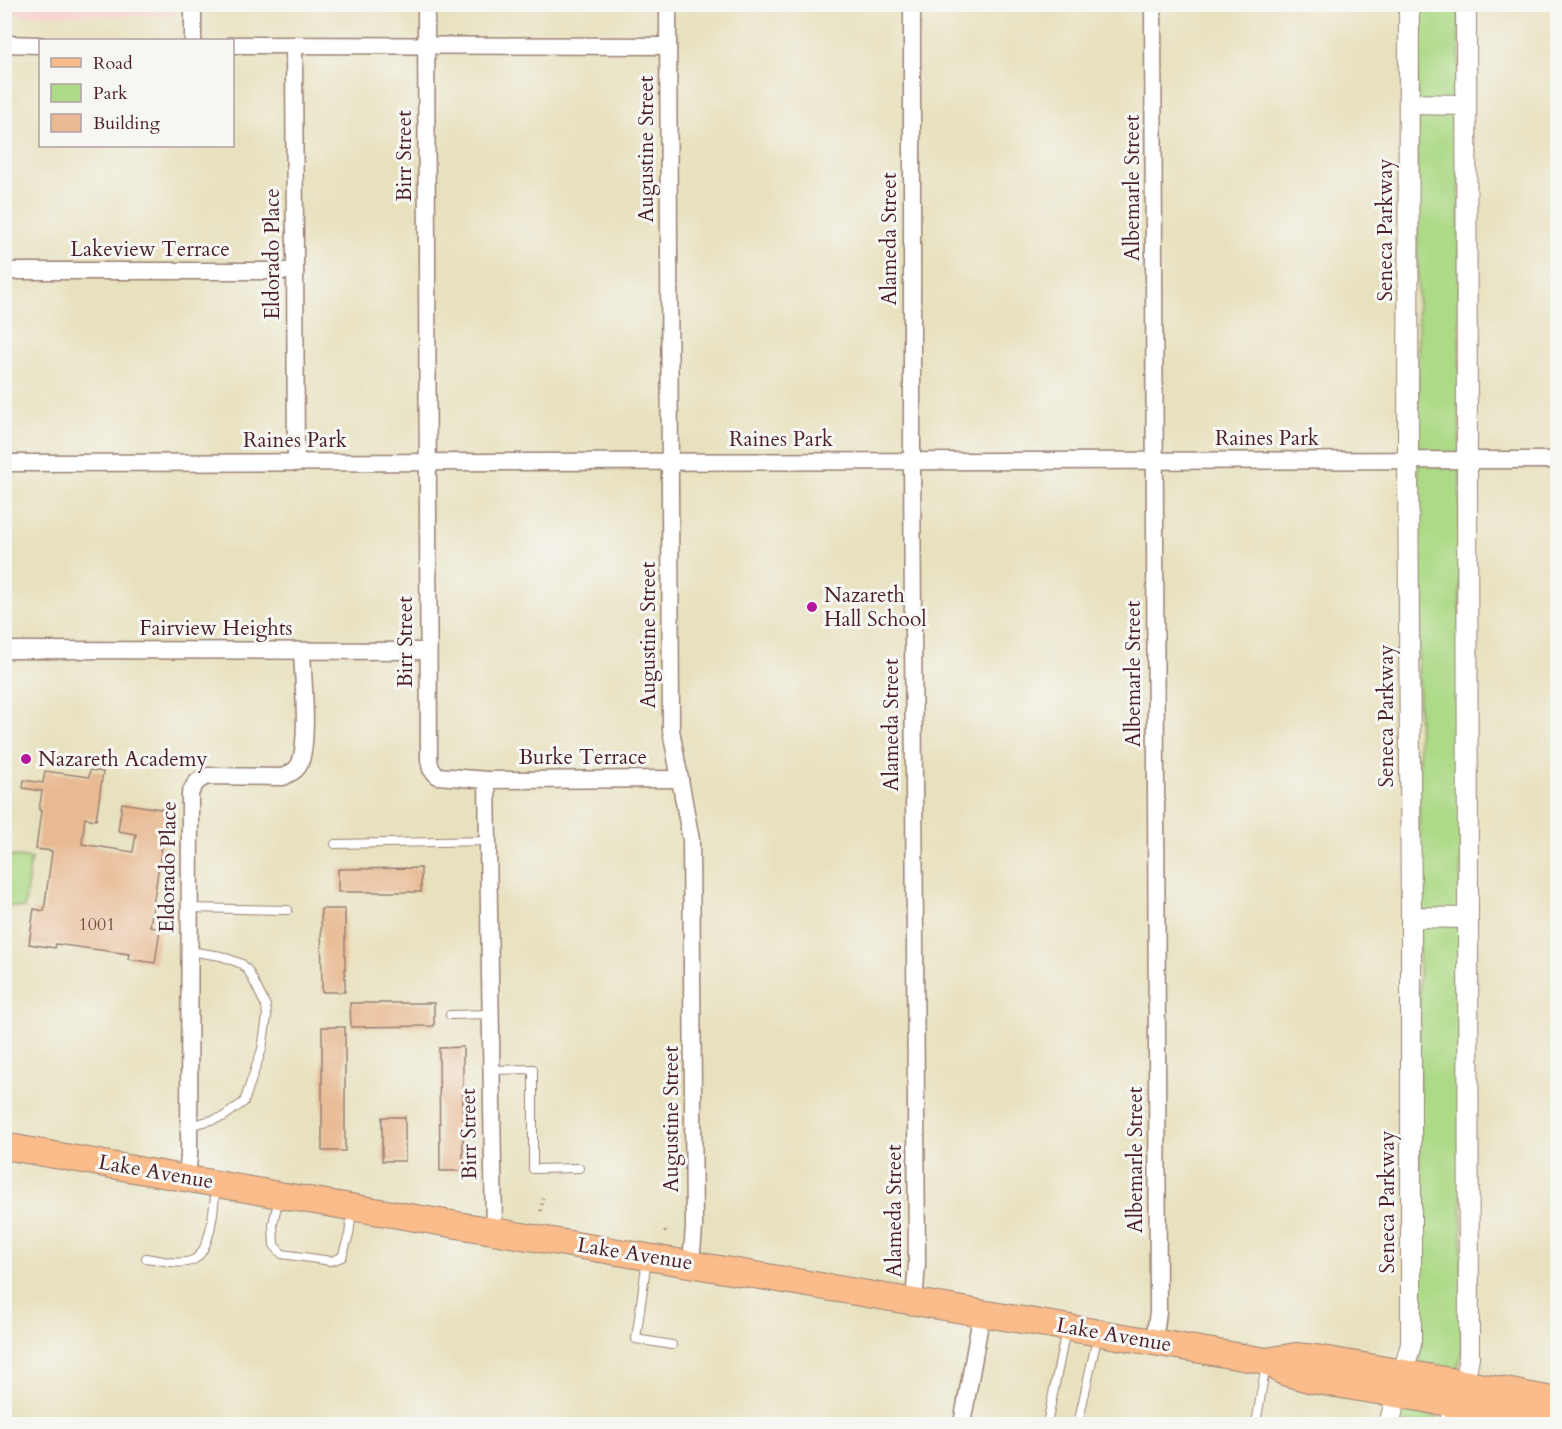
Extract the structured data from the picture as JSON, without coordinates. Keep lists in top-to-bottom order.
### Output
{
  "streets": {
    "main road": ["Lake Avenue"],
    "street": [
      "Augustine Street",
      "Birr Street",
      "Albemarle Street",
      "Seneca Parkway",
      "Alameda Street",
      "Lakeview Terrace",
      "Eldorado Place",
      "Raines Park",
      "Fairview Heights",
      "Burke Terrace"
    ]
  },
  "crossings": [
    ["Augustine Street", "Raines Park"],
    ["Augustine Street", "Burke Terrace"],
    ["Augustine Street", "Lake Avenue"],
    ["Birr Street", "Raines Park"],
    ["Birr Street", "Fairview Heights"],
    ["Birr Street", "Burke Terrace"],
    ["Birr Street", "Lake Avenue"],
    ["Albemarle Street", "Raines Park"],
    ["Albemarle Street", "Lake Avenue"],
    ["Seneca Parkway", "Raines Park"],
    ["Seneca Parkway", "Lake Avenue"],
    ["Alameda Street", "Raines Park"],
    ["Alameda Street", "Lake Avenue"],
    ["Lakeview Terrace", "Eldorado Place"],
    ["Eldorado Place", "Raines Park"],
    ["Eldorado Place", "Fairview Heights"],
    ["Eldorado Place", "Lake Avenue"]
  ],
  "places": ["Nazareth Hall School", "Nazareth Academy"],
  "house_numbers": ["1001"],
  "legend": ["Road", "Park", "Building"]
}
